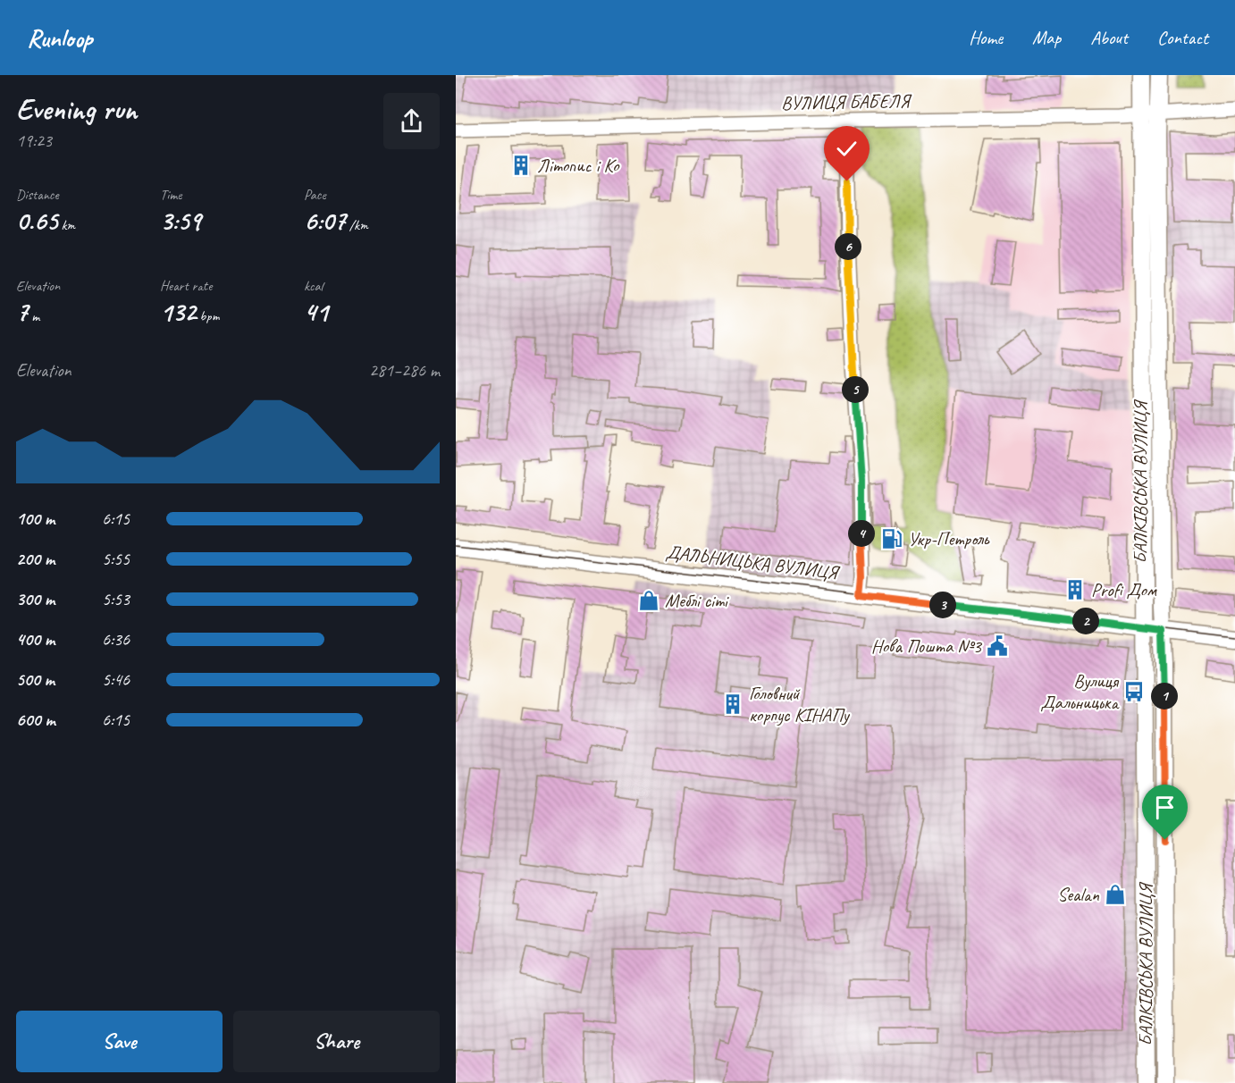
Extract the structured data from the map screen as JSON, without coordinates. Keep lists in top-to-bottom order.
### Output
{
  "streets": {
    "main road": ["БАЛКІВСЬКА ВУЛИЦЯ", "ДАЛЬНИЦЬКА ВУЛИЦЯ"],
    "street": ["ВУЛИЦЯ БАБЕЛЯ"]
  },
  "crossings": [
    ["ВУЛИЦЯ БАБЕЛЯ", "БАЛКІВСЬКА ВУЛИЦЯ"],
    ["БАЛКІВСЬКА ВУЛИЦЯ", "ДАЛЬНИЦЬКА ВУЛИЦЯ"]
  ],
  "places": {
    "building": ["Літопис і Ко", "Profi Дом", "Головний корпус КІНАПу"],
    "fuel station": ["Укр-Петроль"],
    "shop": ["Меблі сіті", "Sealan"],
    "public building": ["Нова Пошта №3"],
    "bus stop": ["Вулиця Дальницька"]
  },
  "page": {
    "header": "Runloop",
    "nav": [
      "Home",
      "Map",
      "About",
      "Contact"
    ],
    "heading": ["Evening run", "19:23"],
    "stats": [
      ["Distance", "0.65 km"],
      ["Time", "3:59"],
      ["Pace", "6:07 /km"],
      ["Elevation", "7 m"],
      ["Heart rate", "132 bpm"],
      ["kcal", "41"]
    ],
    "pins": [
      "6",
      "5",
      "4",
      "3",
      "2",
      "1"
    ],
    "chart": ["Elevation", "281–286 m"],
    "list": [
      {
        "name": "100 m",
        "note": "6:15"
      },
      {
        "name": "200 m",
        "note": "5:55"
      },
      {
        "name": "300 m",
        "note": "5:53"
      },
      {
        "name": "400 m",
        "note": "6:36"
      },
      {
        "name": "500 m",
        "note": "5:46"
      },
      {
        "name": "600 m",
        "note": "6:15"
      }
    ],
    "buttons": ["Save", "Share"]
  }
}
